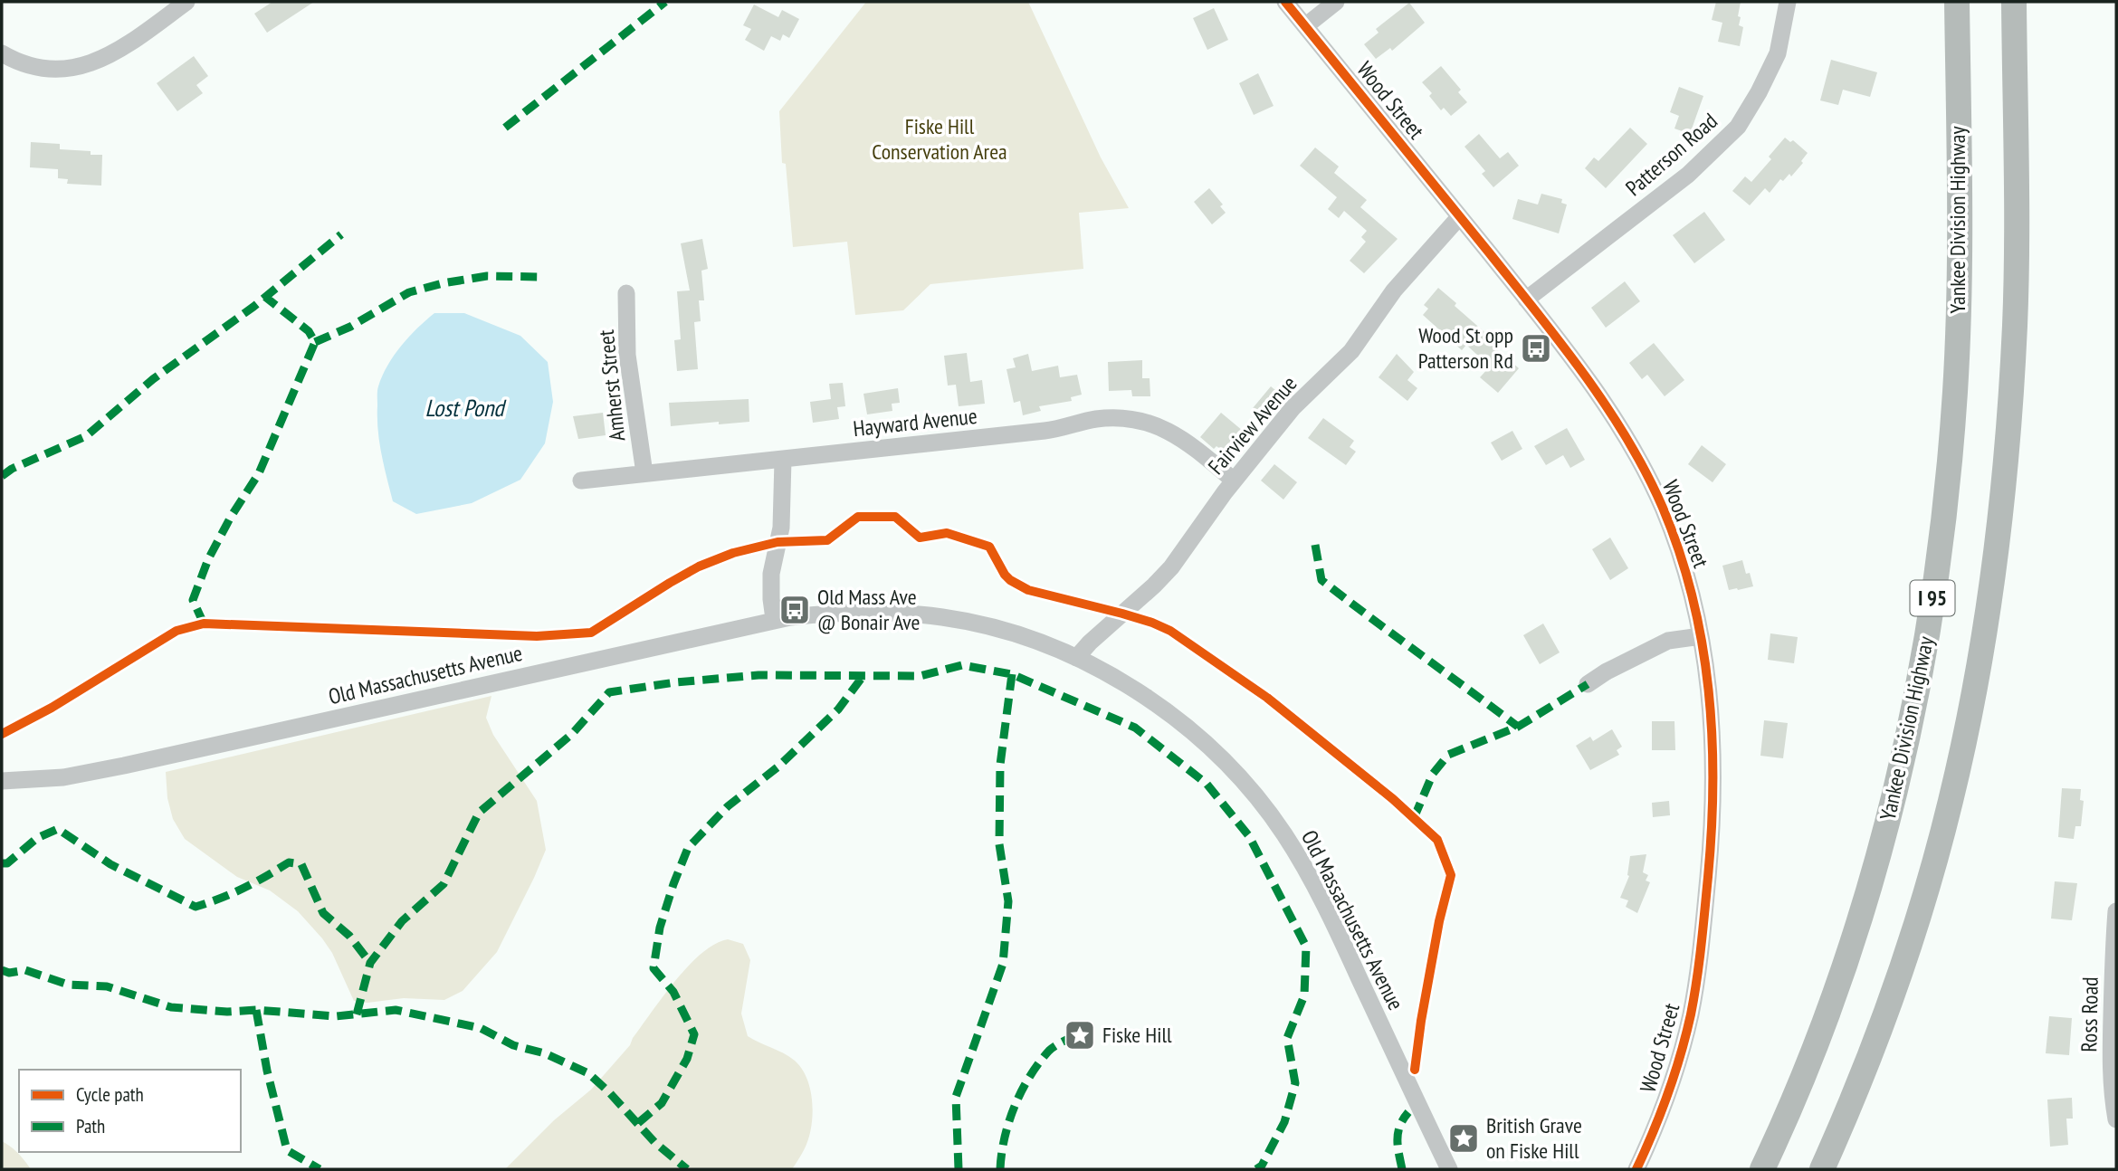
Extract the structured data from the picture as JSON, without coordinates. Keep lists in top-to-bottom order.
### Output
{
  "streets": {
    "highway": ["Yankee Division Highway", "I 95"],
    "street": [
      "Wood Street",
      "Patterson Road",
      "Amherst Street",
      "Hayward Avenue",
      "Fairview Avenue",
      "Old Massachusetts Avenue",
      "Ross Road"
    ]
  },
  "crossings": [
    ["Wood Street", "Patterson Road"],
    ["Wood Street", "Fairview Avenue"],
    ["Amherst Street", "Hayward Avenue"],
    ["Hayward Avenue", "Fairview Avenue"],
    ["Fairview Avenue", "Old Massachusetts Avenue"]
  ],
  "water": ["Lost Pond"],
  "parks": ["Fiske Hill Conservation Area"],
  "places": {
    "bus stop": ["Wood St opp Patterson Rd", "Old Mass Ave @ Bonair Ave"],
    "place": ["Fiske Hill", "British Grave on Fiske Hill"]
  },
  "legend": ["Cycle path", "Path"]
}
